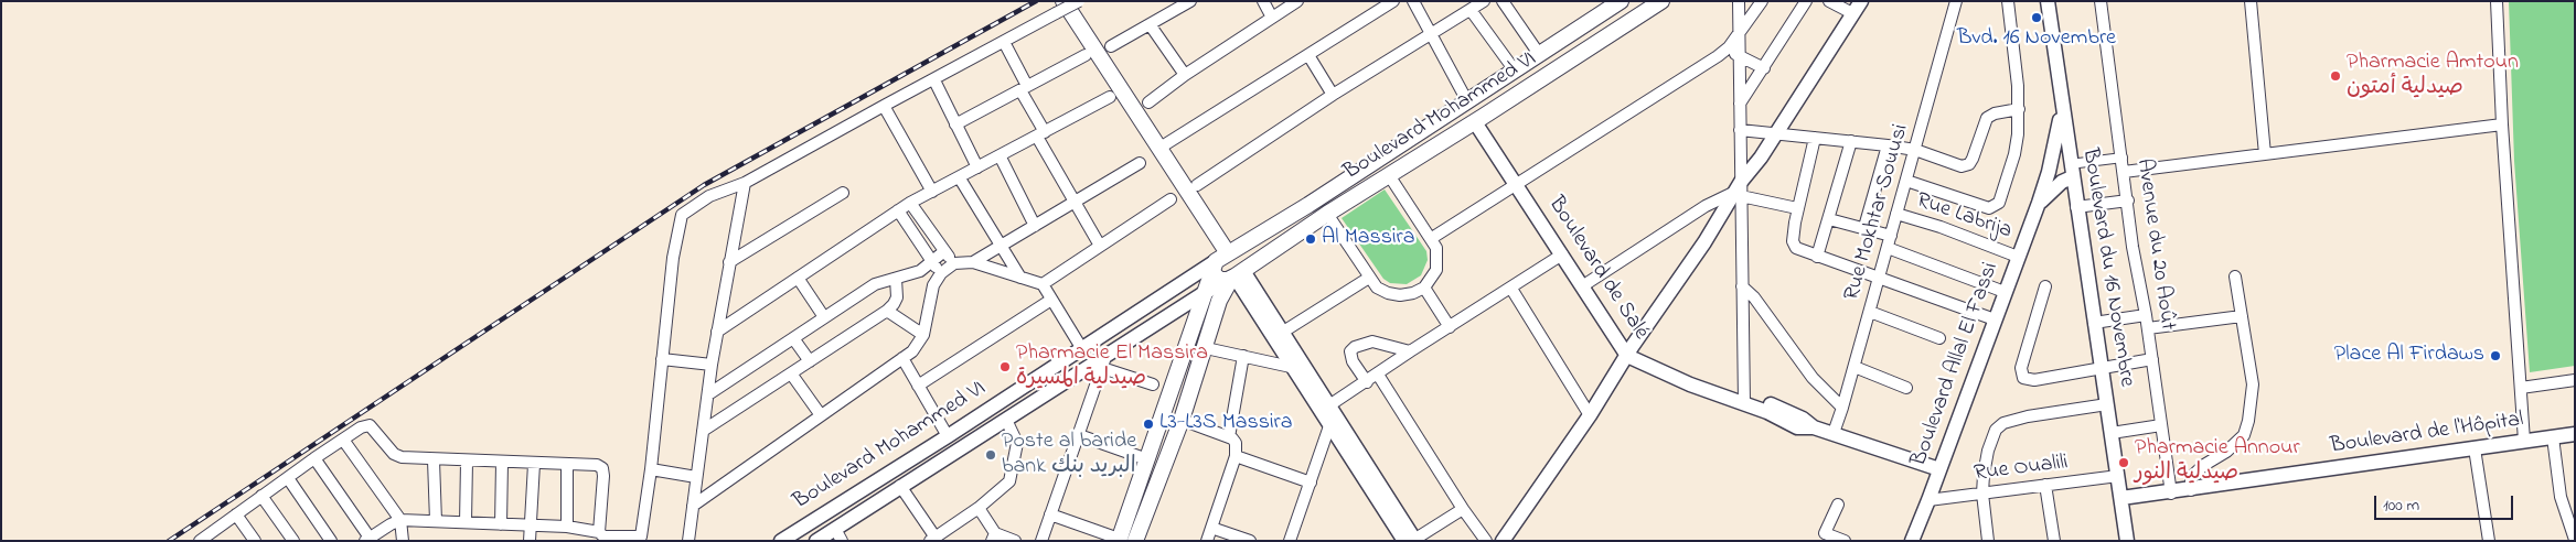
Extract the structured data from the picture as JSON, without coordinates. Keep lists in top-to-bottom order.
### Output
{
  "streets": {
    "main road": ["Boulevard Mohammed VI"],
    "street": [
      "Rue Mokhtar Souusi",
      "Rue Labrija",
      "Avenue du 20 Août",
      "Boulevard du 16 Novembre",
      "Boulevard de Salé",
      "Boulevard Allal El Fassi",
      "Boulevard de l'Hôpital",
      "Rue Oualili"
    ]
  },
  "crossings": [
    ["Boulevard Mohammed VI", "Boulevard de Salé"],
    ["Rue Mokhtar Souusi", "Rue Labrija"],
    ["Rue Mokhtar Souusi", "Boulevard de Salé"],
    ["Rue Labrija", "Boulevard Allal El Fassi"],
    ["Avenue du 20 Août", "Boulevard de l'Hôpital"],
    ["Boulevard du 16 Novembre", "Boulevard Allal El Fassi"],
    ["Boulevard du 16 Novembre", "Boulevard de l'Hôpital"],
    ["Boulevard du 16 Novembre", "Rue Oualili"],
    ["Boulevard de Salé", "Boulevard Allal El Fassi"],
    ["Boulevard Allal El Fassi", "Rue Oualili"]
  ],
  "places": [
    "Bvd. 16 Novembre",
    "Pharmacie Amtoun صيدلية أمتون",
    "Al Massira",
    "Place Al Firdaws",
    "Pharmacie El Massira صيدلية المسيرة",
    "L3-L3S Massira",
    "Poste al baride bank البريد بنك",
    "Pharmacie Annour صيدلية النور"
  ],
  "scale_bar": "100 m"
}
